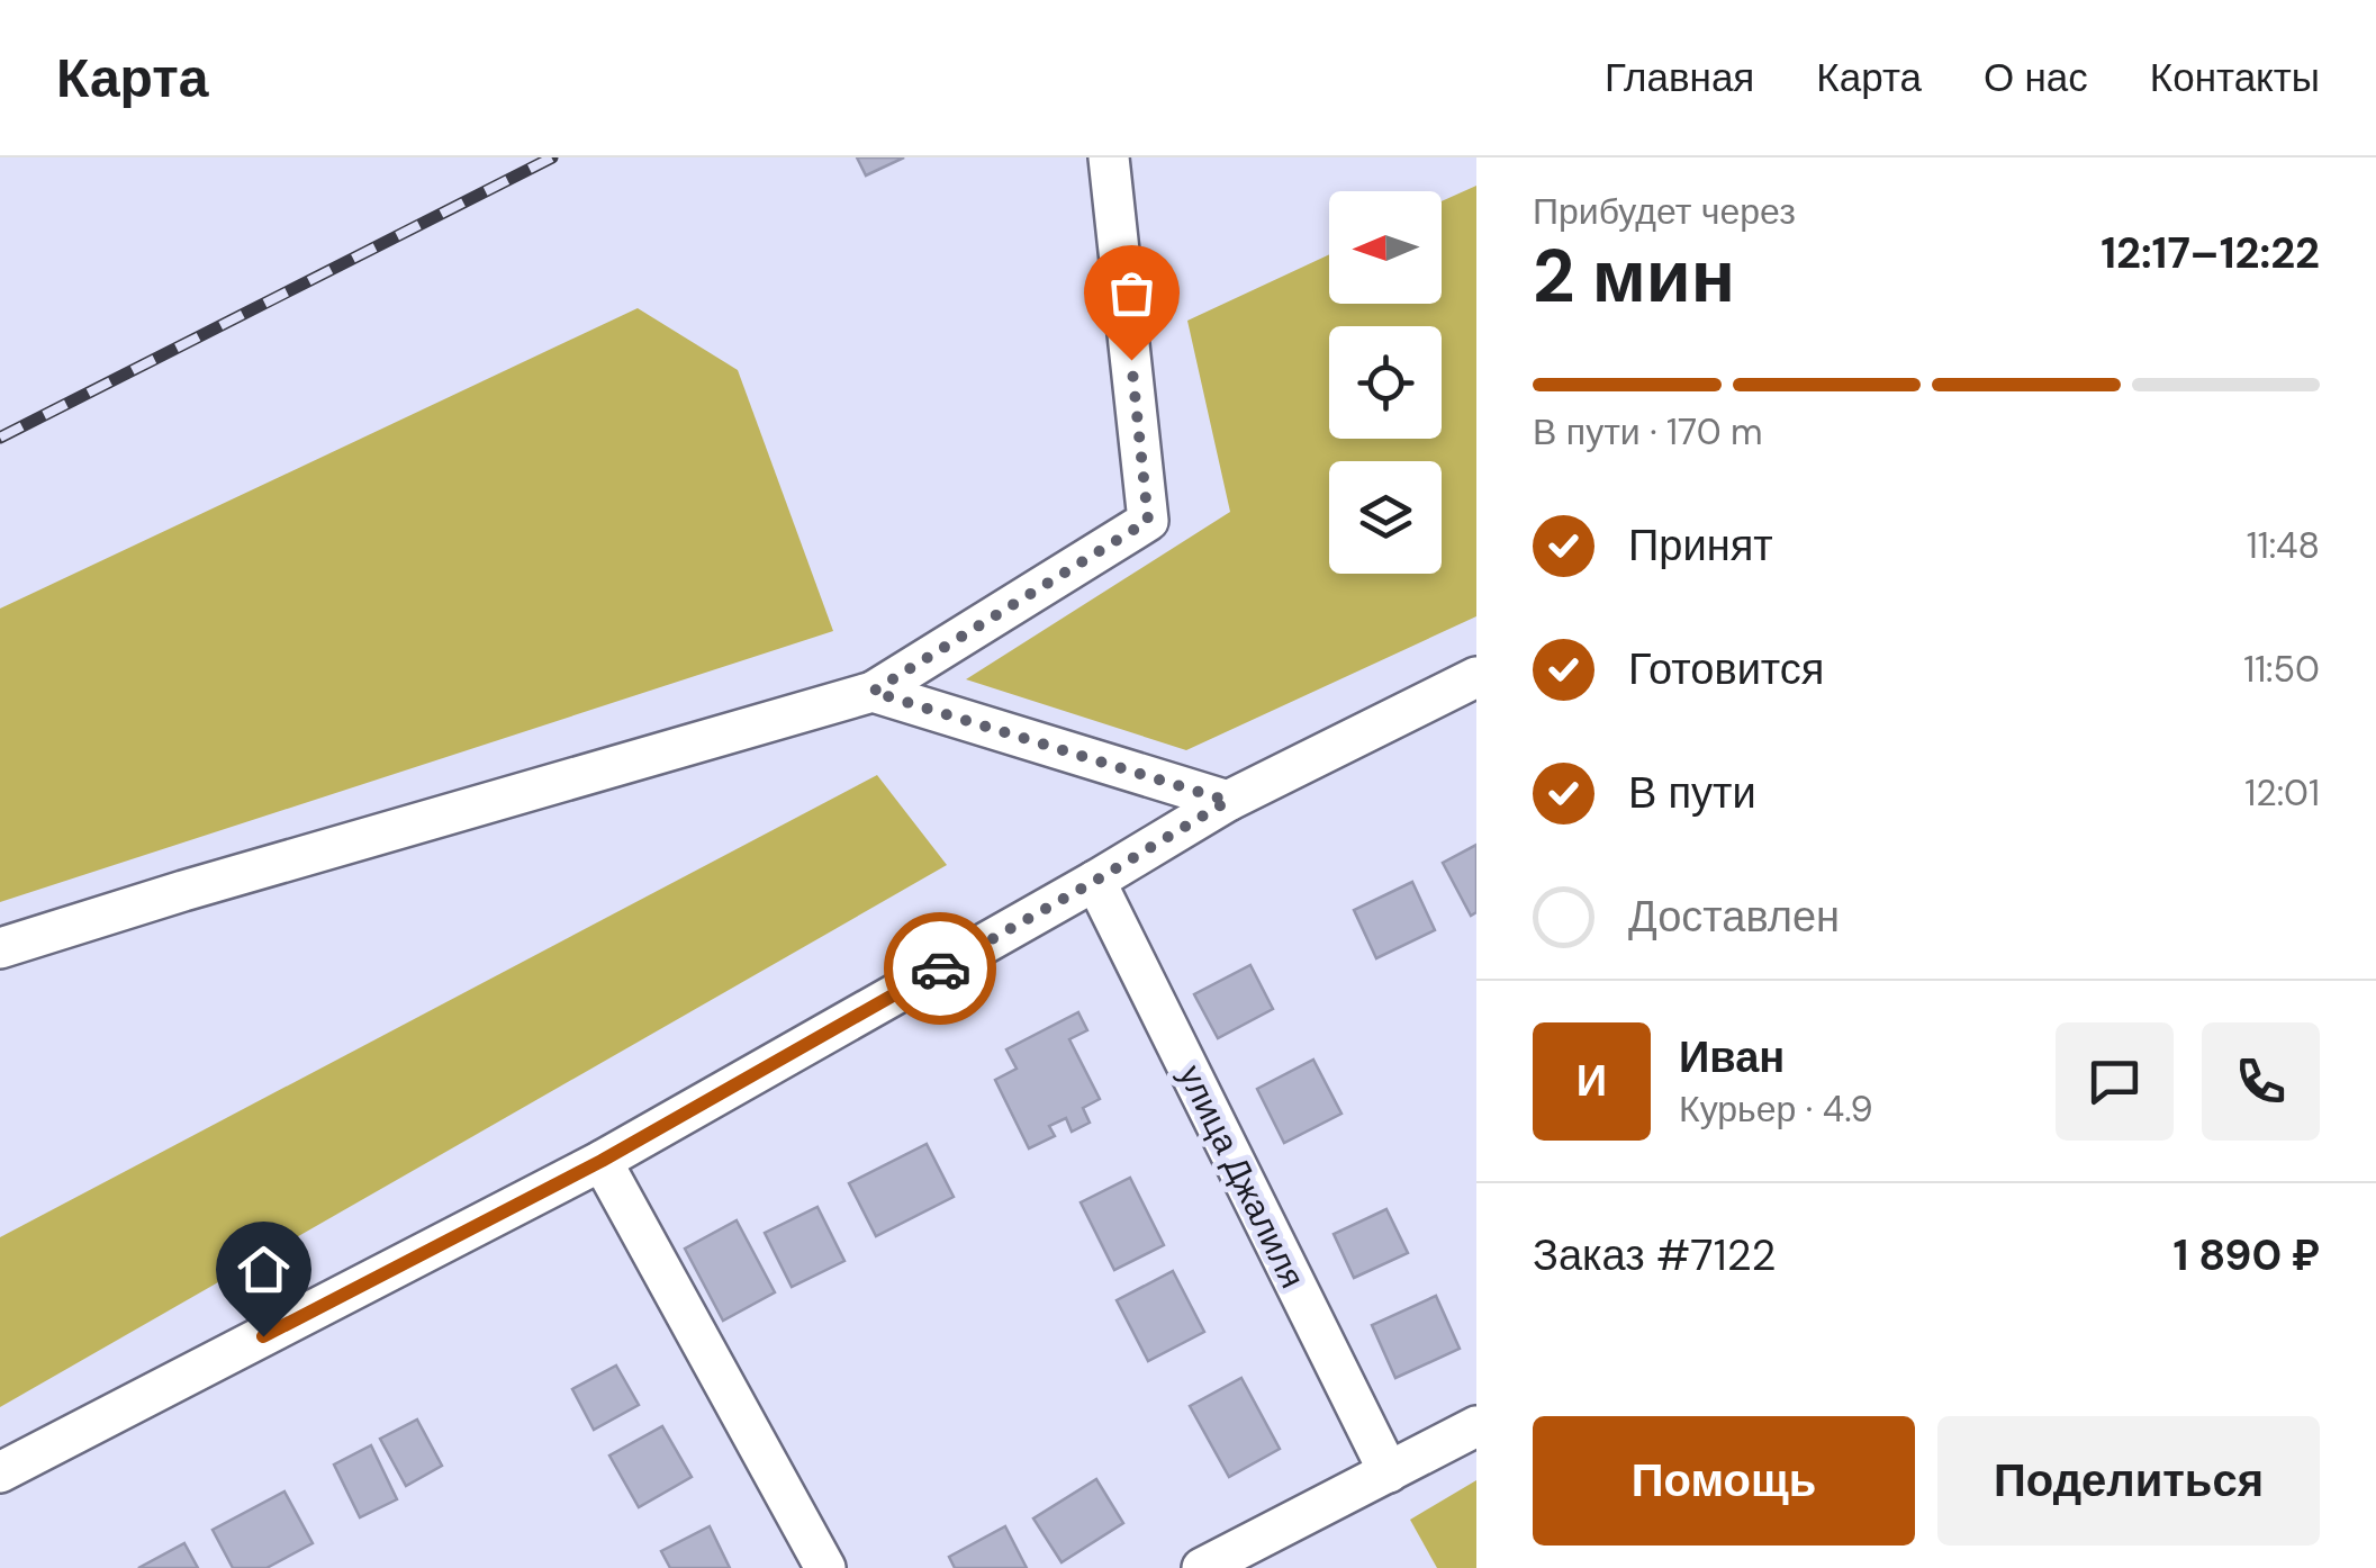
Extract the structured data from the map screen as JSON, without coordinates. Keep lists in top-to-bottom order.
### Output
{
  "streets": {
    "street": ["улица Джалиля"]
  },
  "north": "left",
  "page": {
    "header": "Карта",
    "nav": [
      "Главная",
      "Карта",
      "О нас",
      "Контакты"
    ],
    "heading": ["2 мин", "Прибудет через", "12:17–12:22"],
    "panel": [
      "Иван",
      "Курьер · 4.9",
      "Заказ #7122",
      "1 890 ₽"
    ],
    "bar": "В пути · 170 m",
    "list": [
      ["Принят", "11:48"],
      ["Готовится", "11:50"],
      ["В пути", "12:01"],
      "Доставлен"
    ],
    "round": "И",
    "buttons": ["Помощь", "Поделиться"]
  }
}
